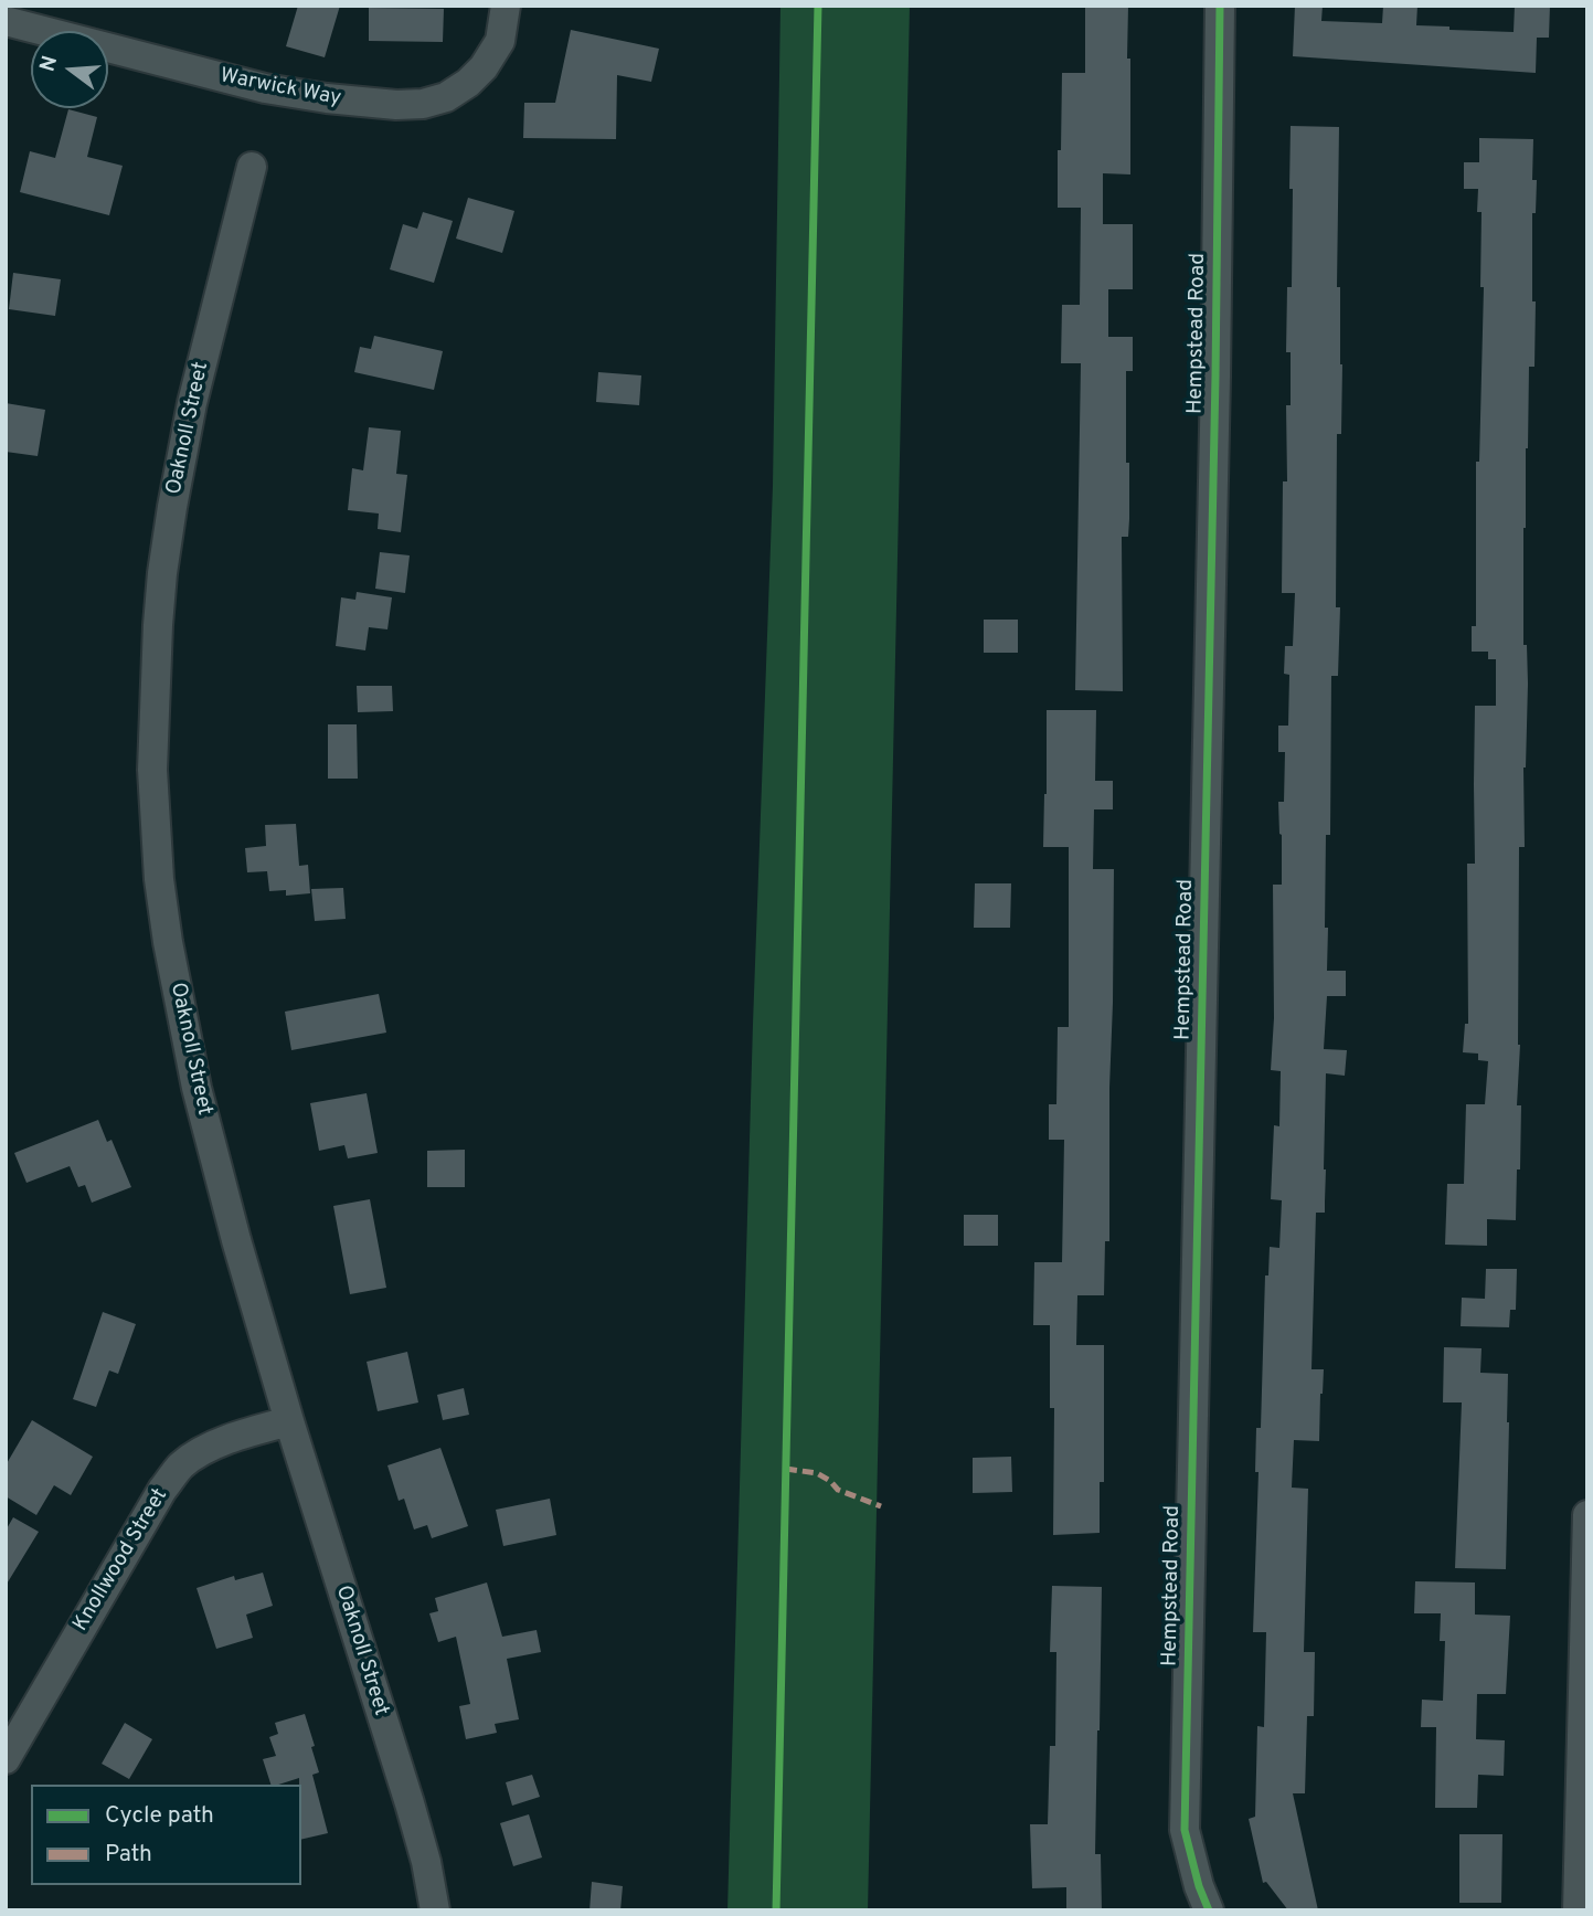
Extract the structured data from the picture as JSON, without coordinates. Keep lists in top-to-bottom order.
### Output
{
  "streets": {
    "street": [
      "Warwick Way",
      "Hempstead Road",
      "Oaknoll Street",
      "Knollwood Street"
    ]
  },
  "crossings": [
    ["Oaknoll Street", "Knollwood Street"]
  ],
  "legend": ["Cycle path", "Path"],
  "north": "left"
}
